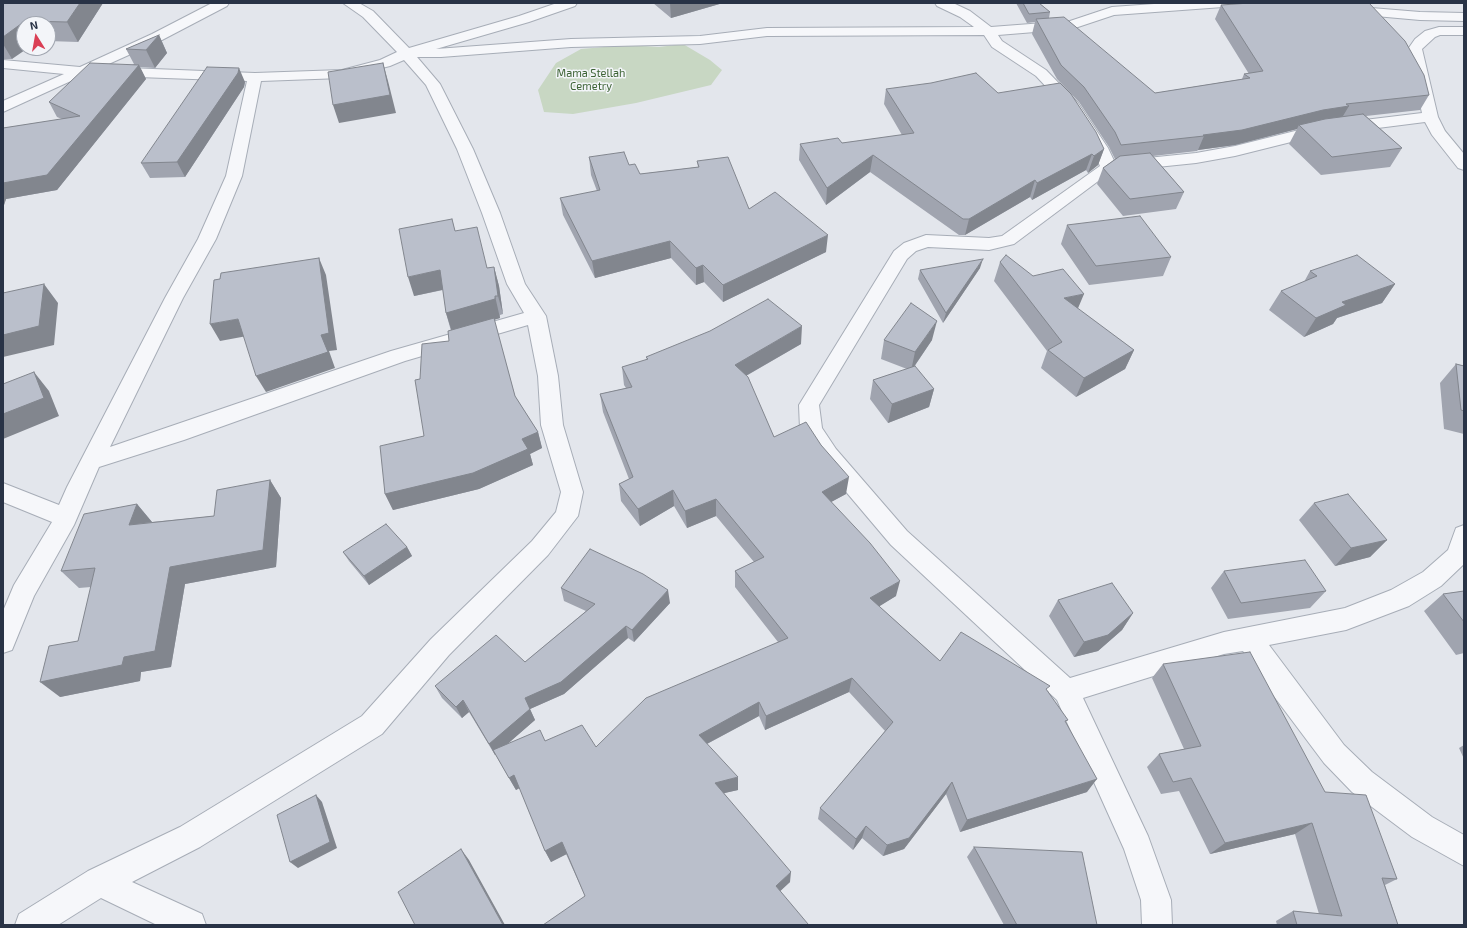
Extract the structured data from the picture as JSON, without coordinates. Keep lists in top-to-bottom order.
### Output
{
  "parks": ["Mama Stellah Cemetry"],
  "north": "top"
}
